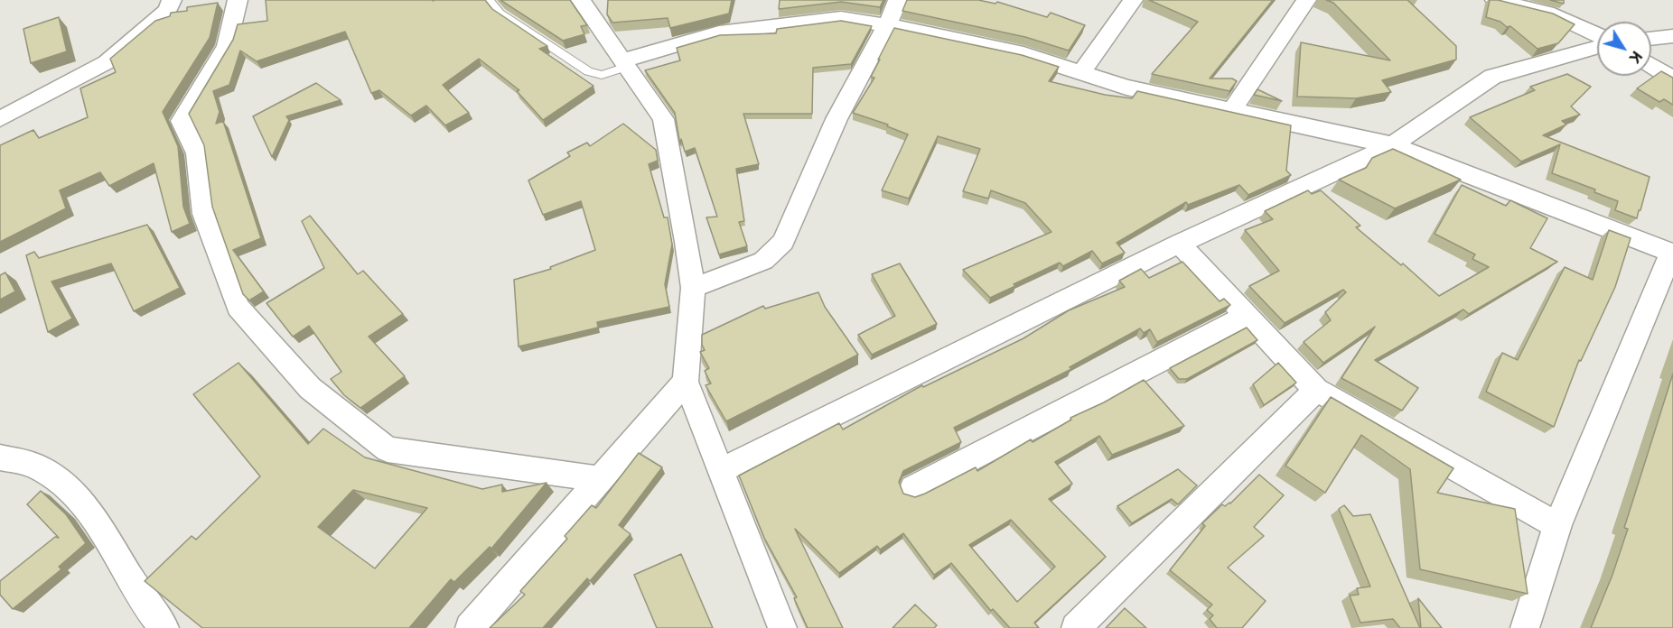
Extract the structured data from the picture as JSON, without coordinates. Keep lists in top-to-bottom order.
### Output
{
  "north": "bottom right"
}
